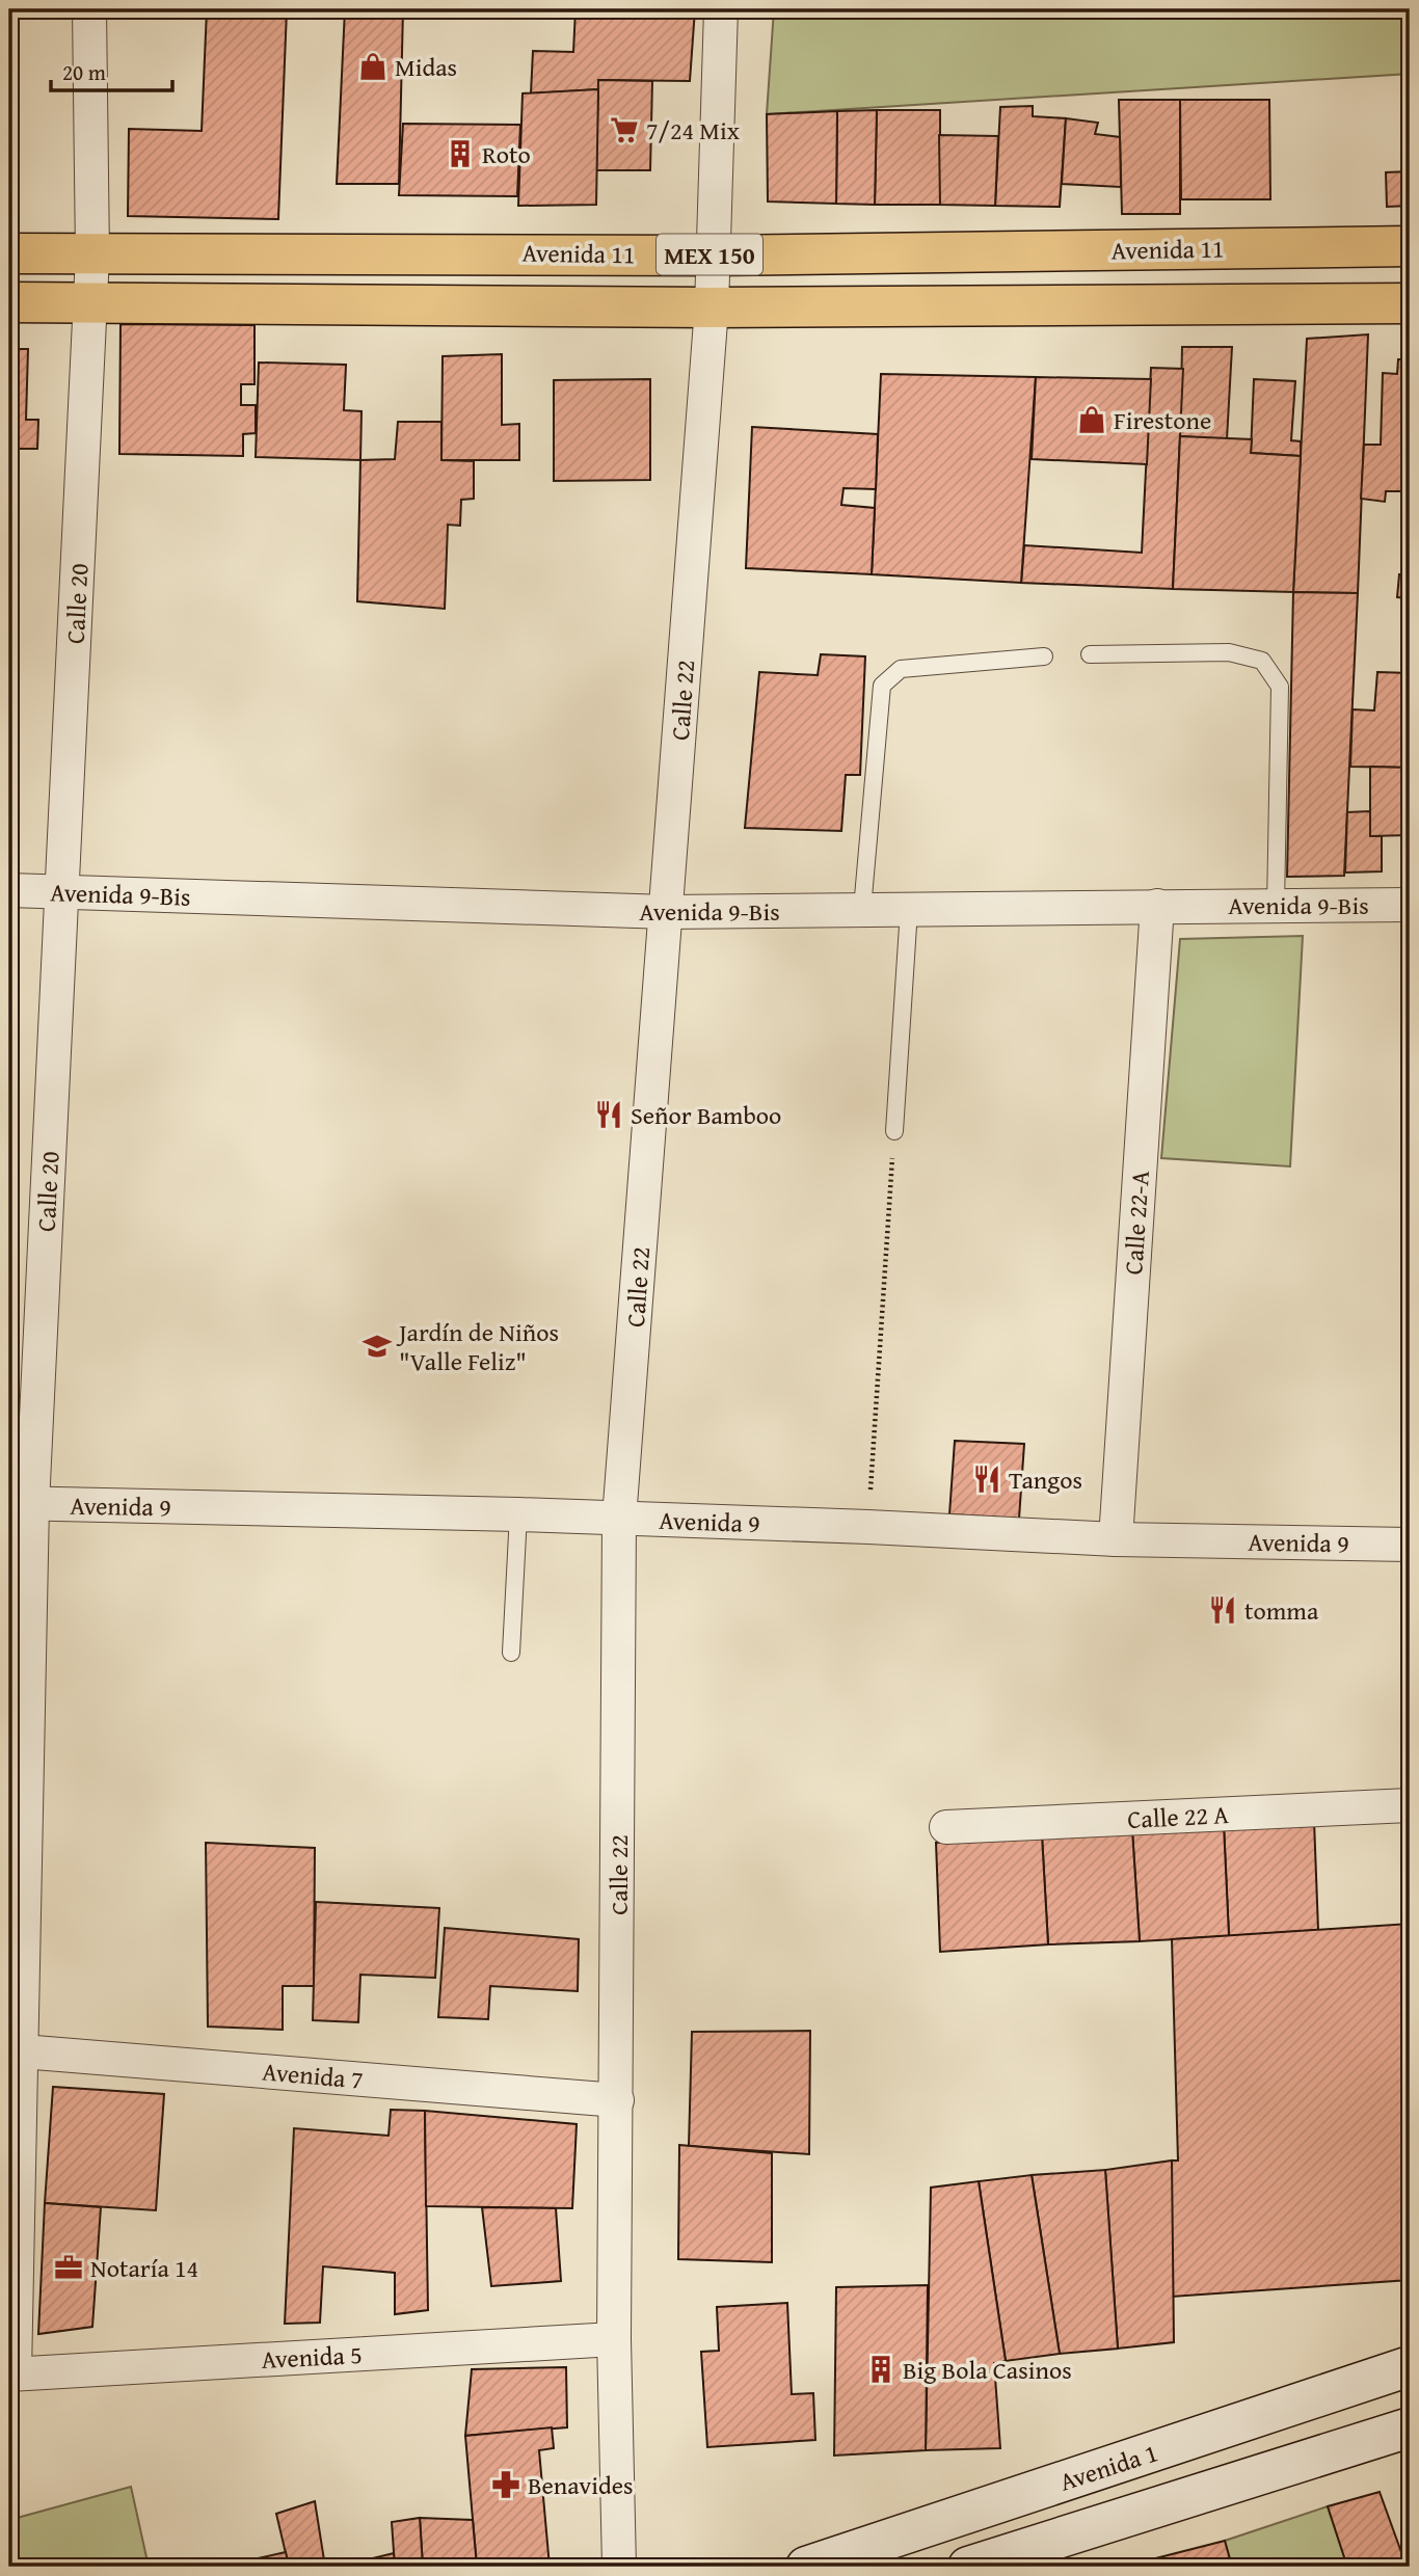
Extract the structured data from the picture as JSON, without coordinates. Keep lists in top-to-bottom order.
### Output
{
  "streets": {
    "main road": ["Avenida 11", "MEX 150", "Avenida 1"],
    "street": [
      "Calle 20",
      "Calle 22",
      "Avenida 9-Bis",
      "Calle 22-A",
      "Avenida 9",
      "Calle 22 A",
      "Avenida 7",
      "Avenida 5"
    ]
  },
  "crossings": [
    ["Avenida 11", "Calle 20"],
    ["Avenida 11", "Calle 22"],
    ["Calle 20", "Avenida 9-Bis"],
    ["Calle 20", "Avenida 9"],
    ["Calle 20", "Avenida 7"],
    ["Calle 20", "Avenida 5"],
    ["Calle 22", "Avenida 9-Bis"],
    ["Calle 22", "Avenida 9"],
    ["Calle 22", "Avenida 7"],
    ["Calle 22", "Avenida 5"],
    ["Avenida 9-Bis", "Calle 22-A"],
    ["Calle 22-A", "Avenida 9"]
  ],
  "places": {
    "shop": ["Midas", "Firestone"],
    "supermarket": ["7/24 Mix"],
    "building": ["Roto", "Big Bola Casinos"],
    "restaurant": ["Señor Bamboo", "Tangos", "tomma"],
    "school or university": ["Jardín de Niños \"Valle Feliz\""],
    "office": ["Notaría 14"],
    "pharmacy": ["Benavides"]
  },
  "scale_bar": "20 m"
}
